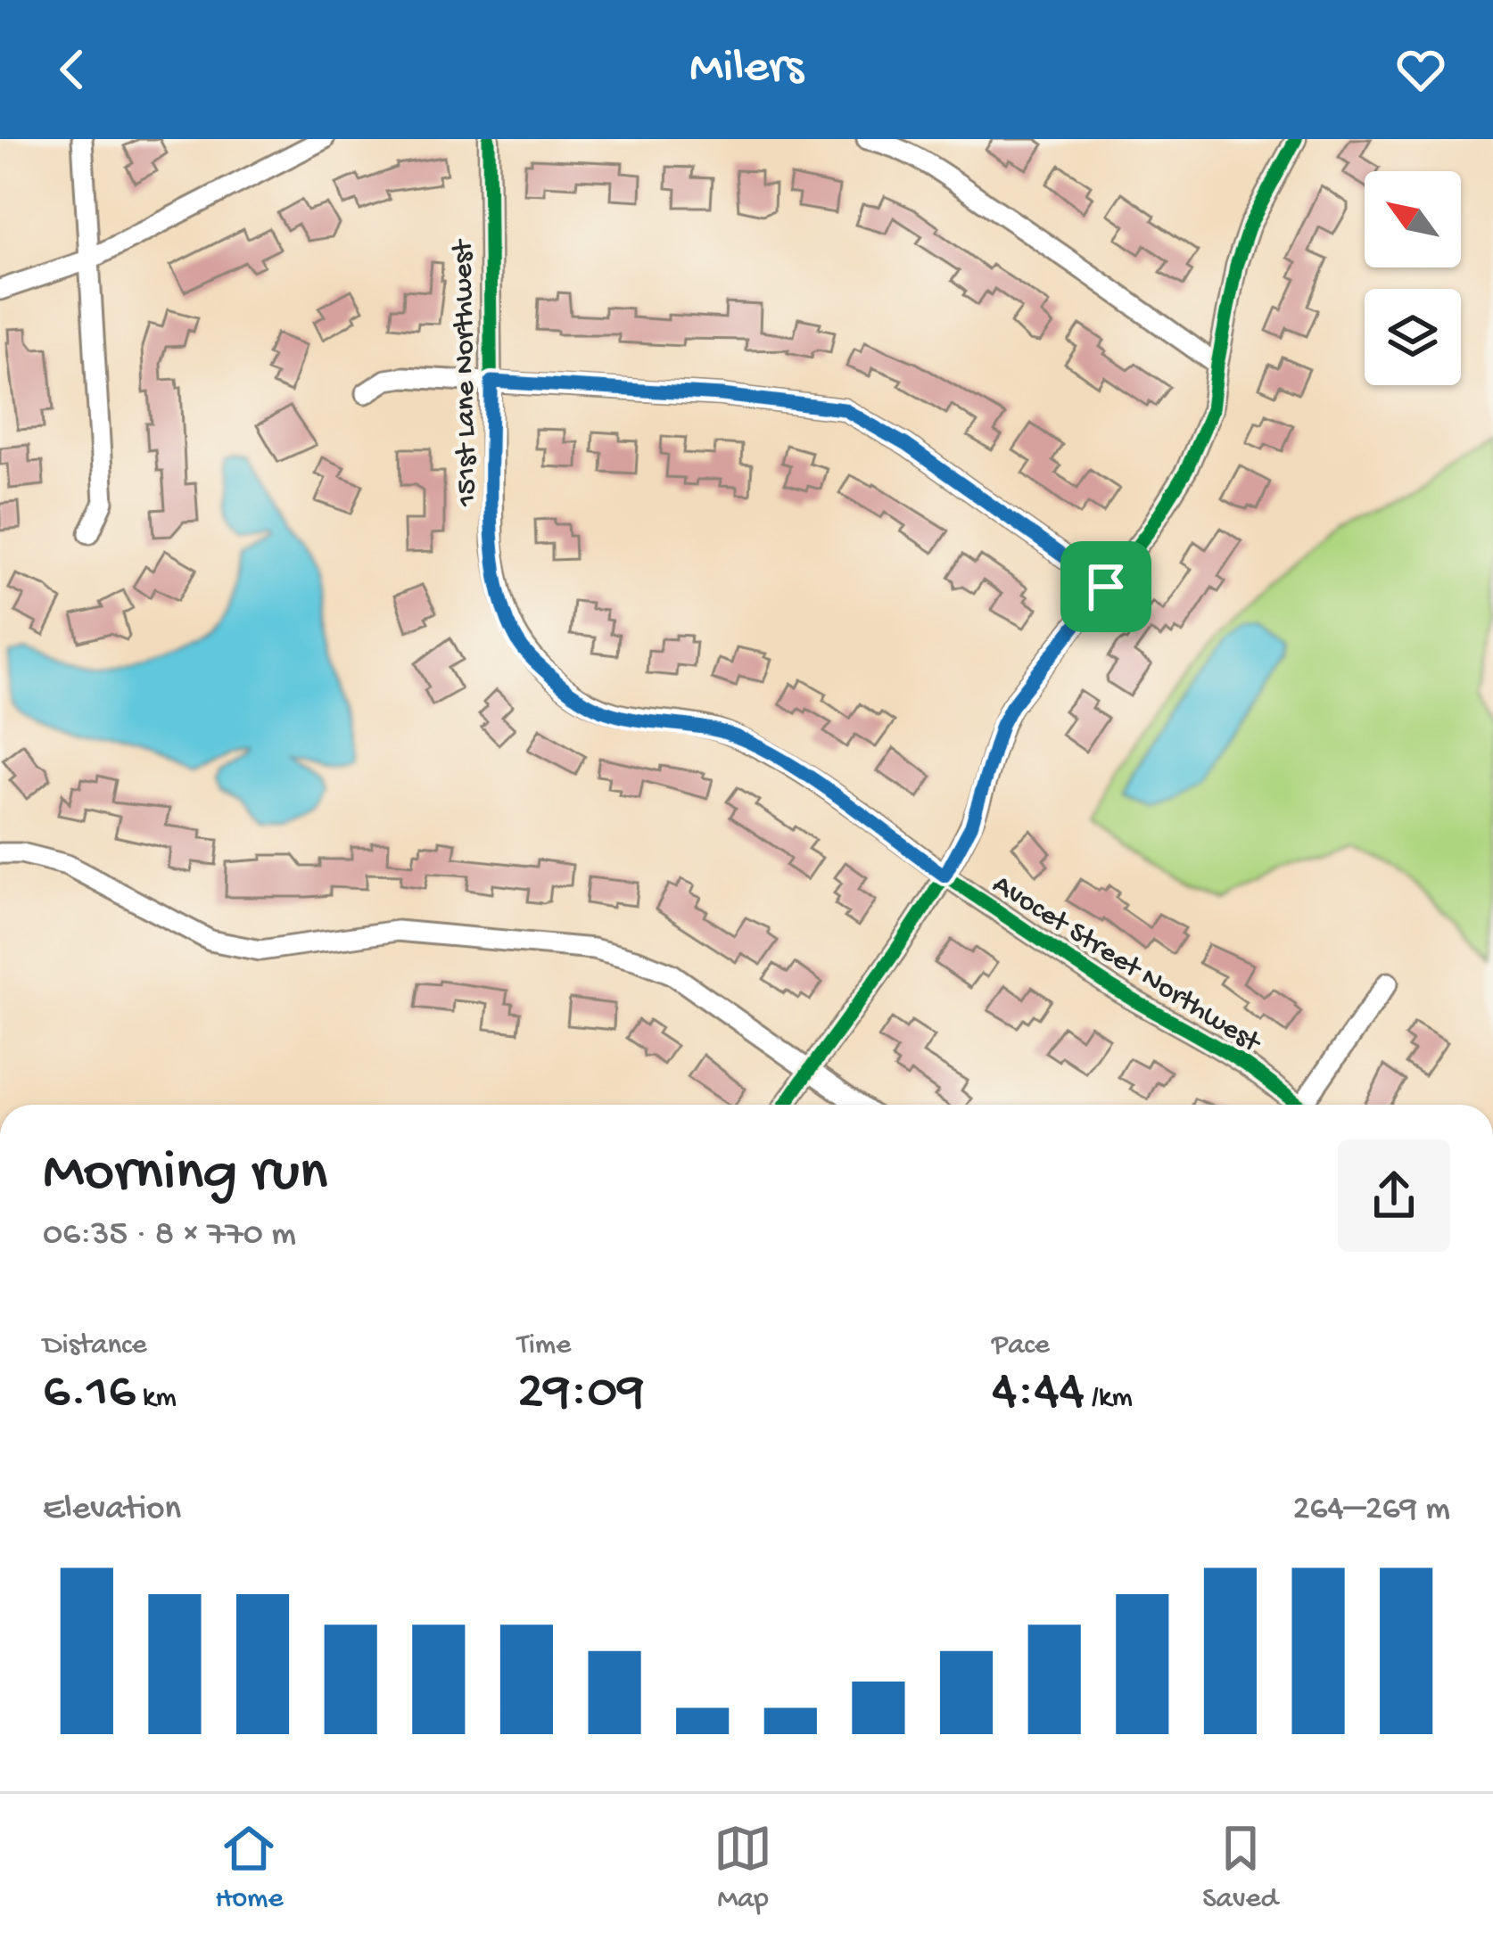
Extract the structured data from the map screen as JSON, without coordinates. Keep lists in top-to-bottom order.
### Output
{
  "streets": {
    "street": ["151st Lane Northwest", "Avocet Street Northwest"]
  },
  "crossings": [
    ["151st Lane Northwest", "Avocet Street Northwest"]
  ],
  "north": "top left",
  "page": {
    "header": "Milers",
    "heading": ["Morning run", "06:35 · 8 × 770 m"],
    "stats": [
      ["Distance", "6.16 km"],
      ["Time", "29:09"],
      ["Pace", "4:44 /km"]
    ],
    "chart": ["Elevation", "264–269 m"],
    "tabs": ["Home", "Map", "Saved"]
  }
}
